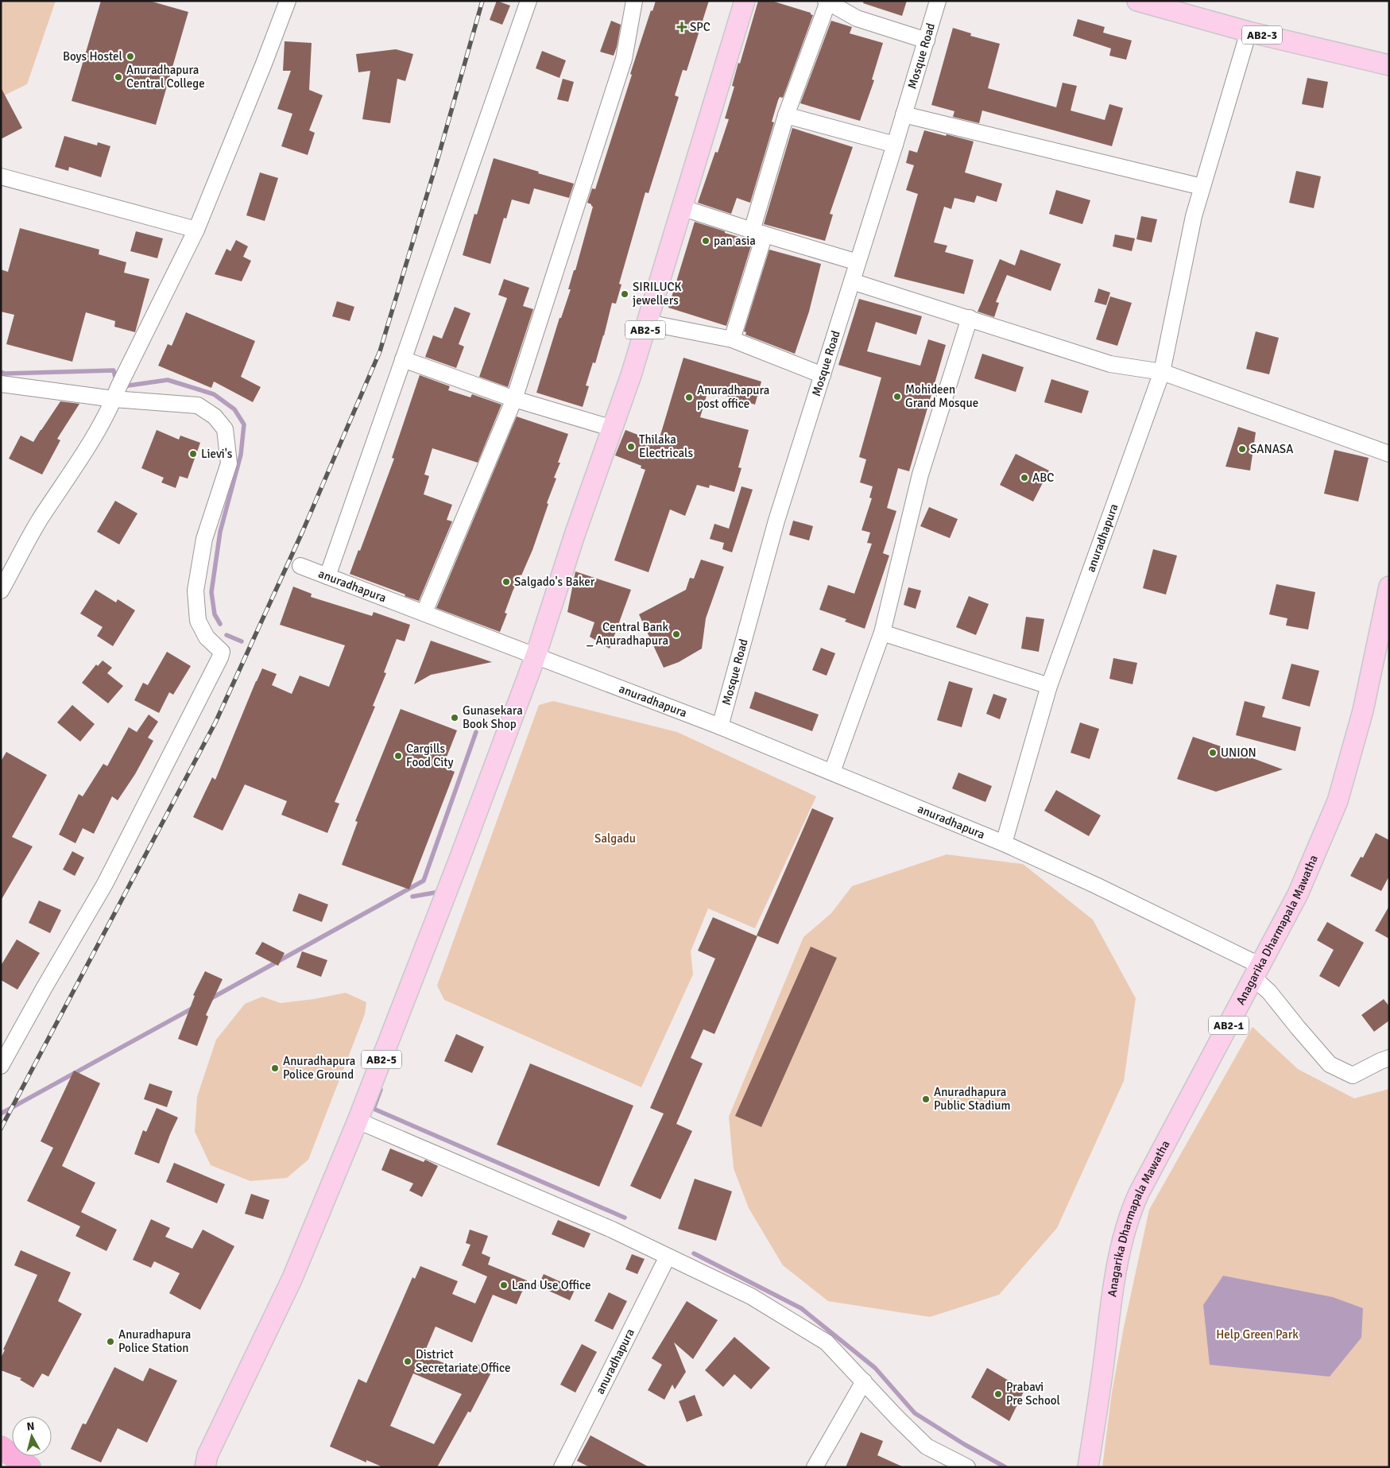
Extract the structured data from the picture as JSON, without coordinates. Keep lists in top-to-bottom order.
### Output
{
  "streets": {
    "main road": [
      "AB2-3",
      "AB2-5",
      "Anagarika Dharmapala Mawatha",
      "AB2-1"
    ],
    "street": ["Mosque Road", "anuradhapura"]
  },
  "crossings": [
    ["AB2-3", "anuradhapura"],
    ["Mosque Road", "anuradhapura"],
    ["AB2-5", "anuradhapura"],
    ["anuradhapura", "Anagarika Dharmapala Mawatha"]
  ],
  "parks": ["Salgadu", "Help Green Park"],
  "places": {
    "health": ["SPC"],
    "other": [
      "Boys Hostel",
      "Anuradhapura Central College",
      "pan asia",
      "SIRILUCK jewellers",
      "Mohideen Grand Mosque",
      "Anuradhapura post office",
      "Thilaka Electricals",
      "SANASA",
      "Lievi's",
      "ABC",
      "Salgado's Baker",
      "Central Bank _ Anuradhapura",
      "Gunasekara Book Shop",
      "UNION",
      "Cargills Food City",
      "Anuradhapura Police Ground",
      "Anuradhapura Public Stadium",
      "Land Use Office",
      "Anuradhapura Police Station",
      "District Secretariate Office",
      "Prabavi Pre School"
    ]
  },
  "north": "top"
}
